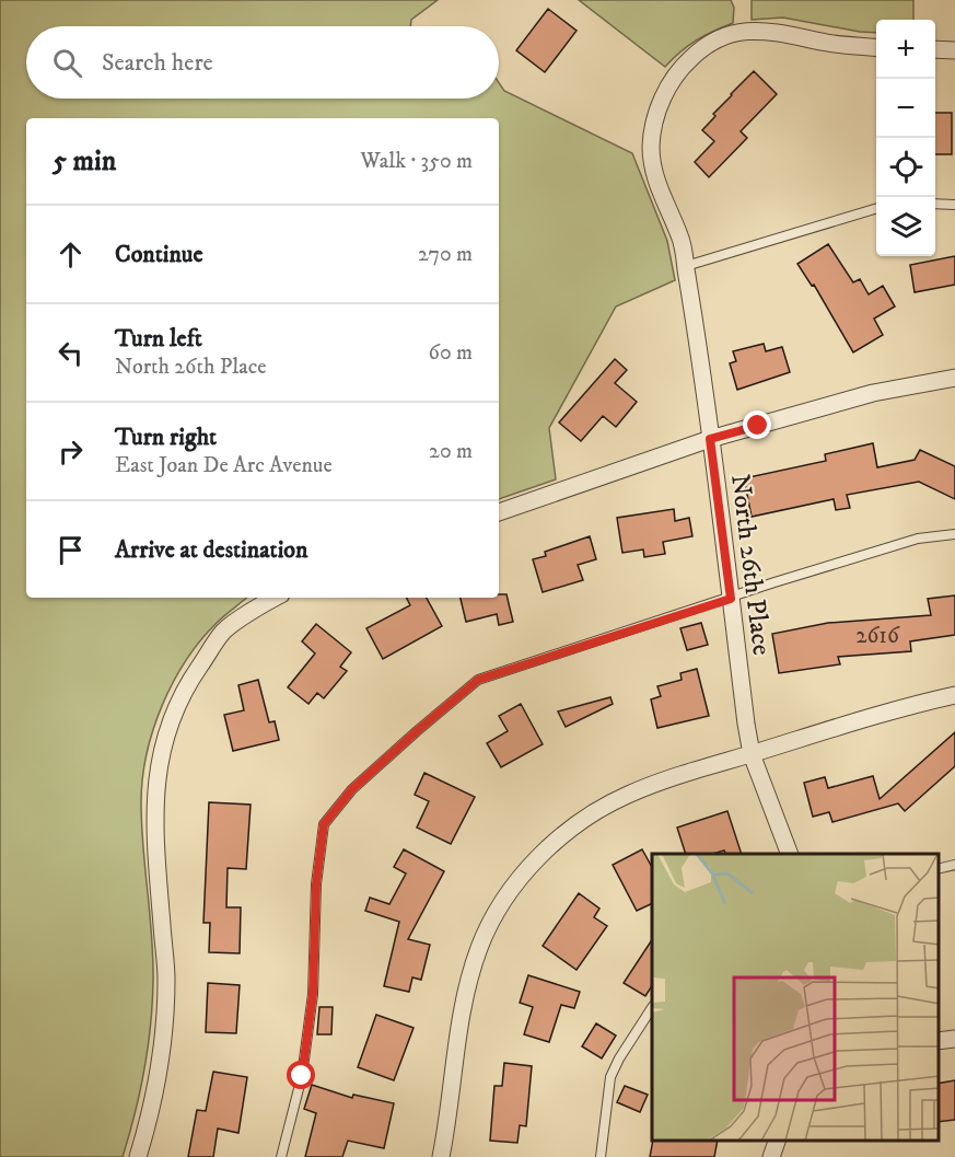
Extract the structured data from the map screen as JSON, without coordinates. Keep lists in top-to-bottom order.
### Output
{
  "streets": {
    "street": ["North 26th Place"]
  },
  "house_numbers": ["2616"],
  "page": {
    "map_buttons": ["+", "−"],
    "search": "Search here",
    "heading": ["5 min", "Walk · 350 m"],
    "list": [
      ["Continue", "270 m"],
      ["Turn left", "North 26th Place", "60 m"],
      ["Turn right", "East Joan De Arc Avenue", "20 m"],
      "Arrive at destination"
    ]
  }
}
